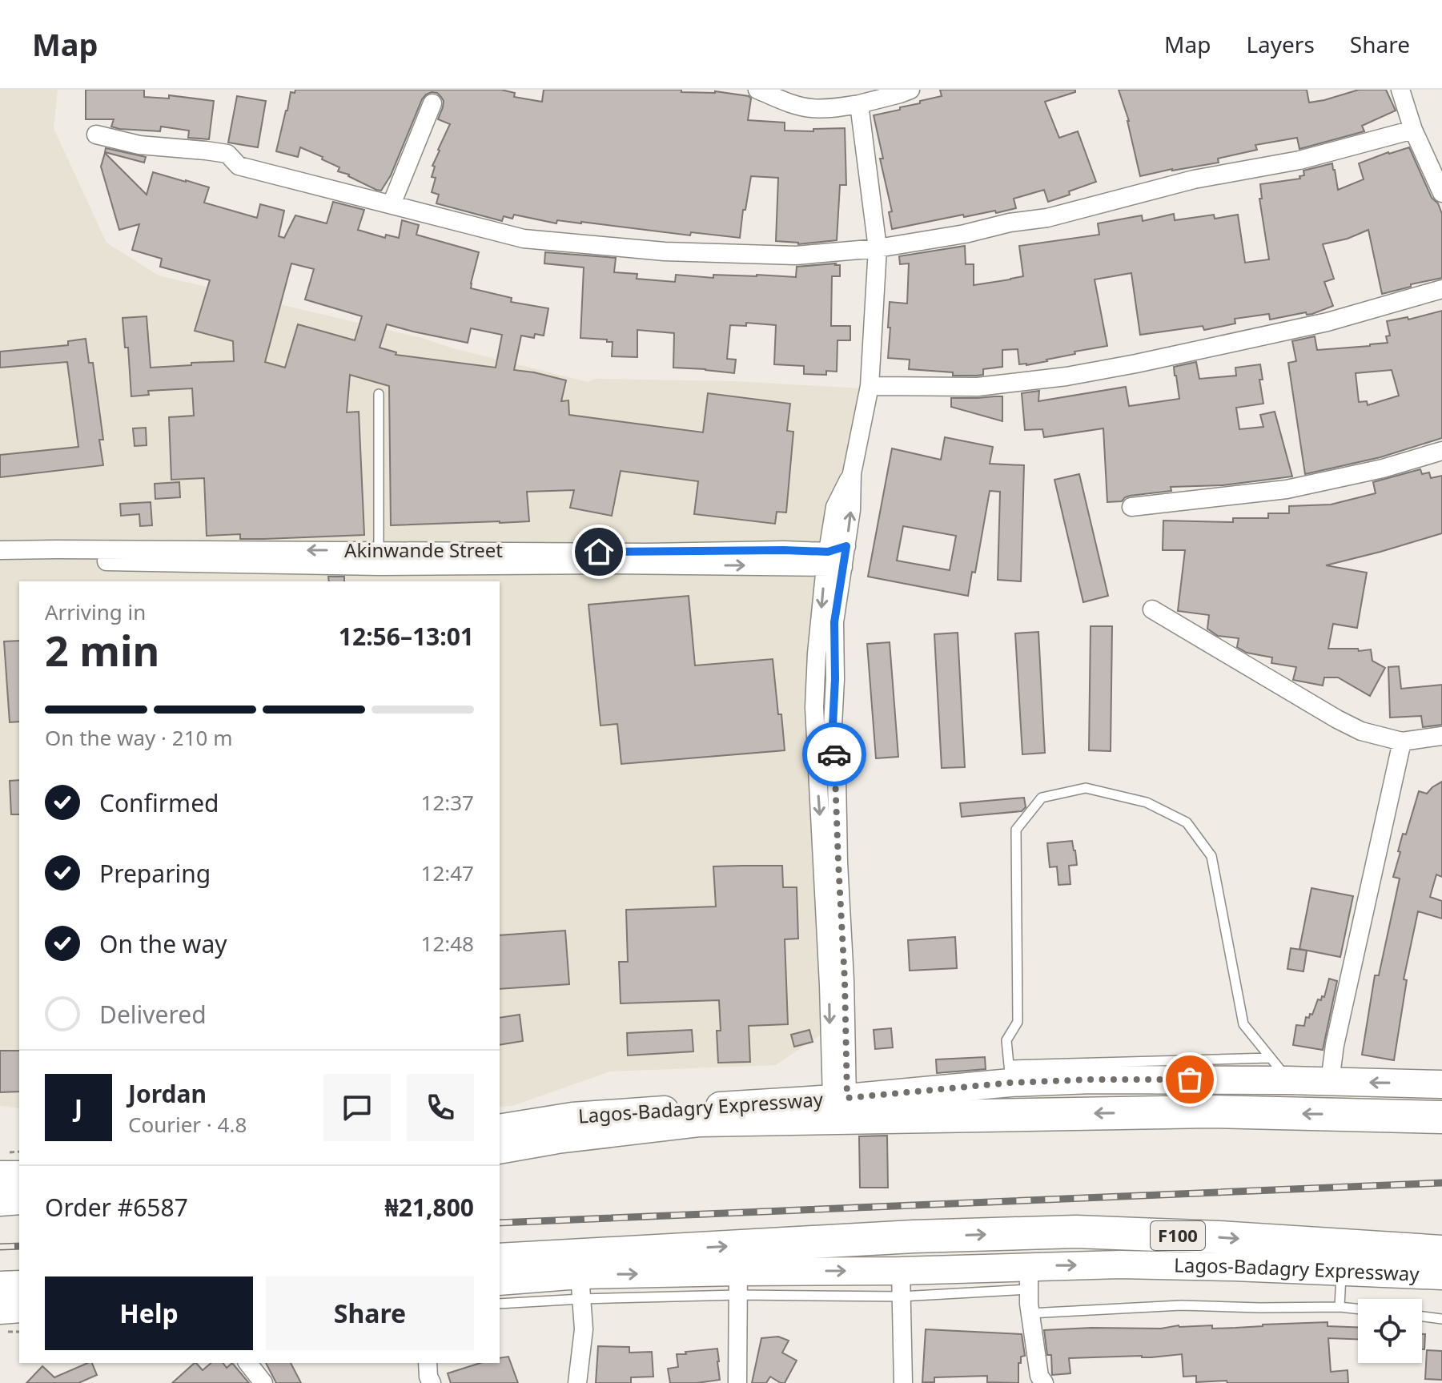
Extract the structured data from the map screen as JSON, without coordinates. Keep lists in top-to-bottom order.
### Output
{
  "streets": {
    "highway": ["Lagos-Badagry Expressway", "F100"],
    "street": ["Akinwande Street"]
  },
  "page": {
    "header": "Map",
    "nav": ["Map", "Layers", "Share"],
    "heading": ["2 min", "Arriving in", "12:56–13:01"],
    "panel": [
      "Jordan",
      "Courier · 4.8",
      "Order #6587",
      "₦21,800"
    ],
    "bar": "On the way · 210 m",
    "list": [
      ["Confirmed", "12:37"],
      ["Preparing", "12:47"],
      ["On the way", "12:48"],
      "Delivered"
    ],
    "round": "J",
    "buttons": ["Help", "Share"]
  }
}
